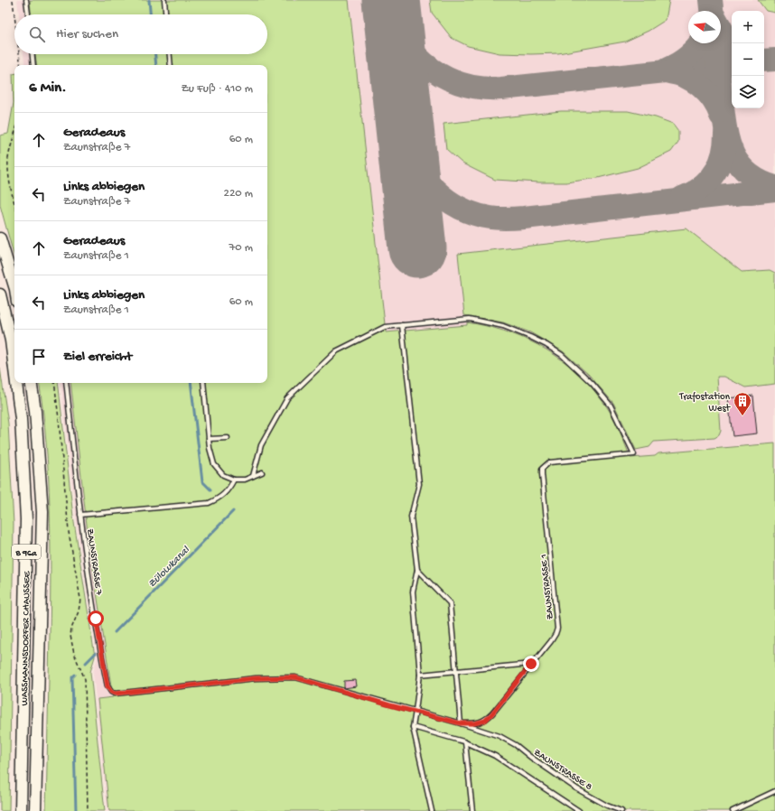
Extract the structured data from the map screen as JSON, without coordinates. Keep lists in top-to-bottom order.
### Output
{
  "streets": {
    "main road": ["B 96a", "WASSMANNSDORFER CHAUSSEE"],
    "lane": ["ZAUNSTRASSE 7", "ZAUNSTRASSE 1", "ZAUNSTRASSE 8"]
  },
  "crossings": [
    ["ZAUNSTRASSE 7", "ZAUNSTRASSE 1"],
    ["ZAUNSTRASSE 1", "ZAUNSTRASSE 8"]
  ],
  "water": ["Zülowkanal"],
  "places": {
    "building": ["Trafostation West"]
  },
  "north": "left",
  "page": {
    "map_buttons": ["+", "−"],
    "search": "Hier suchen",
    "heading": ["6 Min.", "Zu Fuß · 410 m"],
    "list": [
      ["Geradeaus", "Zaunstraße 7", "60 m"],
      ["Links abbiegen", "Zaunstraße 7", "220 m"],
      ["Geradeaus", "Zaunstraße 1", "70 m"],
      ["Links abbiegen", "Zaunstraße 1", "60 m"],
      "Ziel erreicht"
    ]
  }
}
